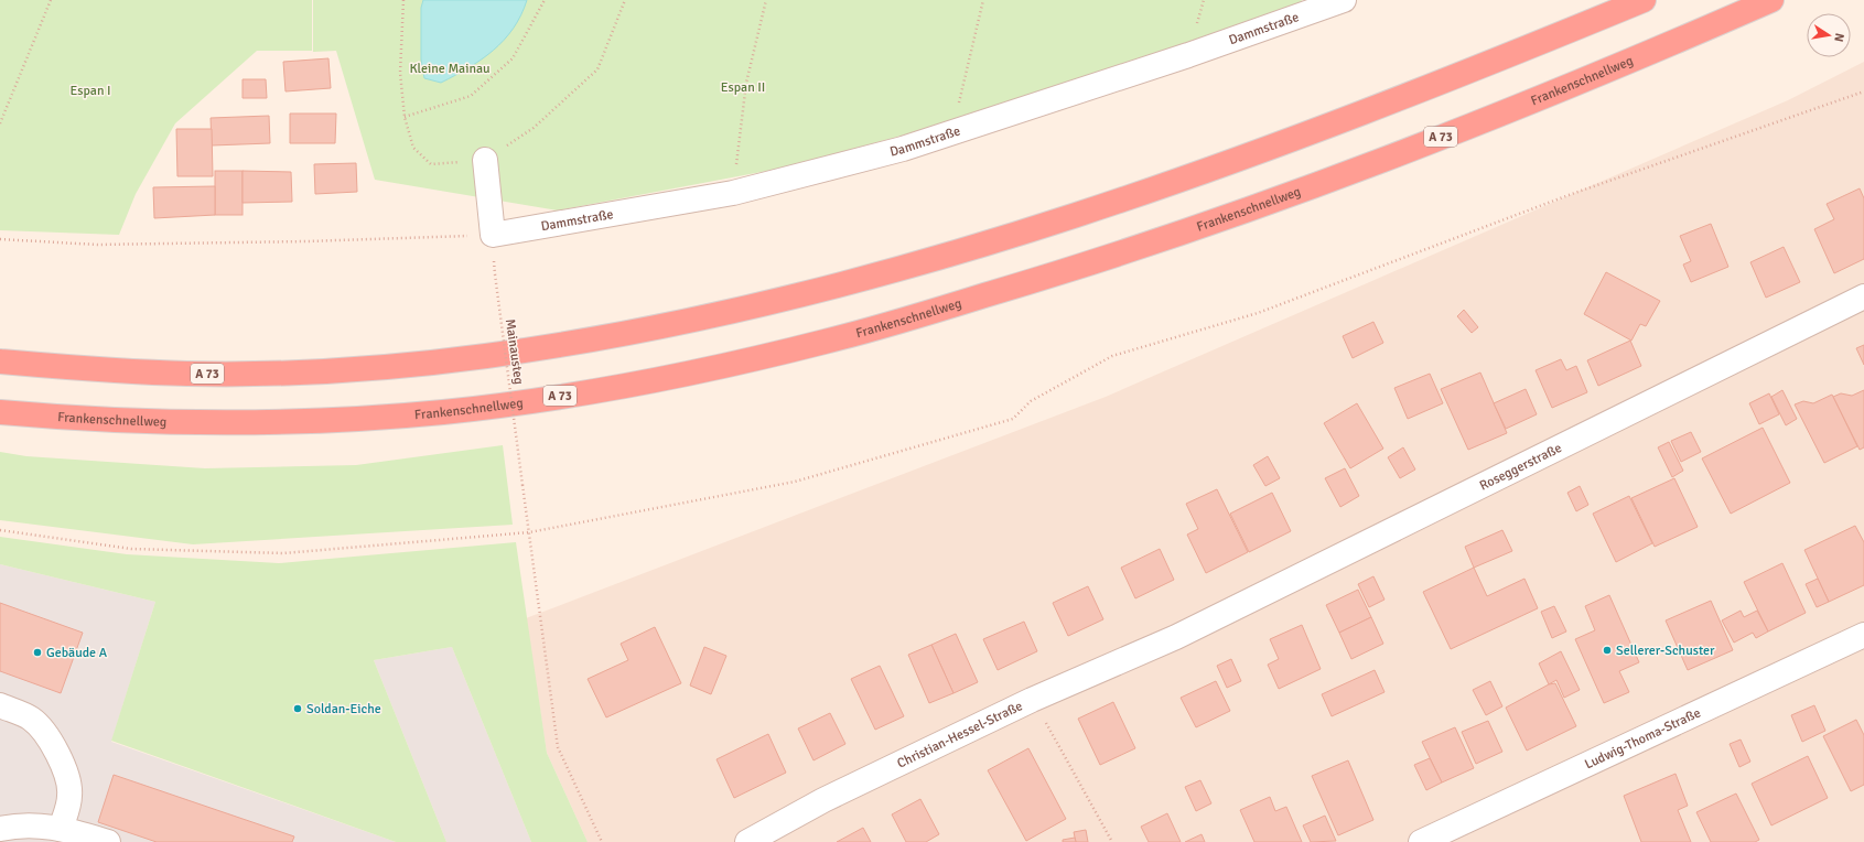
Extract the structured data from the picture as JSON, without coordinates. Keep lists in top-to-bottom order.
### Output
{
  "streets": {
    "highway": ["Frankenschnellweg", "A 73"],
    "street": [
      "Dammstraße",
      "Roseggerstraße",
      "Christian-Hessel-Straße",
      "Ludwig-Thoma-Straße"
    ],
    "path": ["Mainausteg"]
  },
  "crossings": [
    ["Roseggerstraße", "Christian-Hessel-Straße"]
  ],
  "parks": ["Kleine Mainau", "Espan II", "Espan I"],
  "places": ["Sellerer-Schuster", "Gebäude A", "Soldan-Eiche"],
  "north": "right"
}
